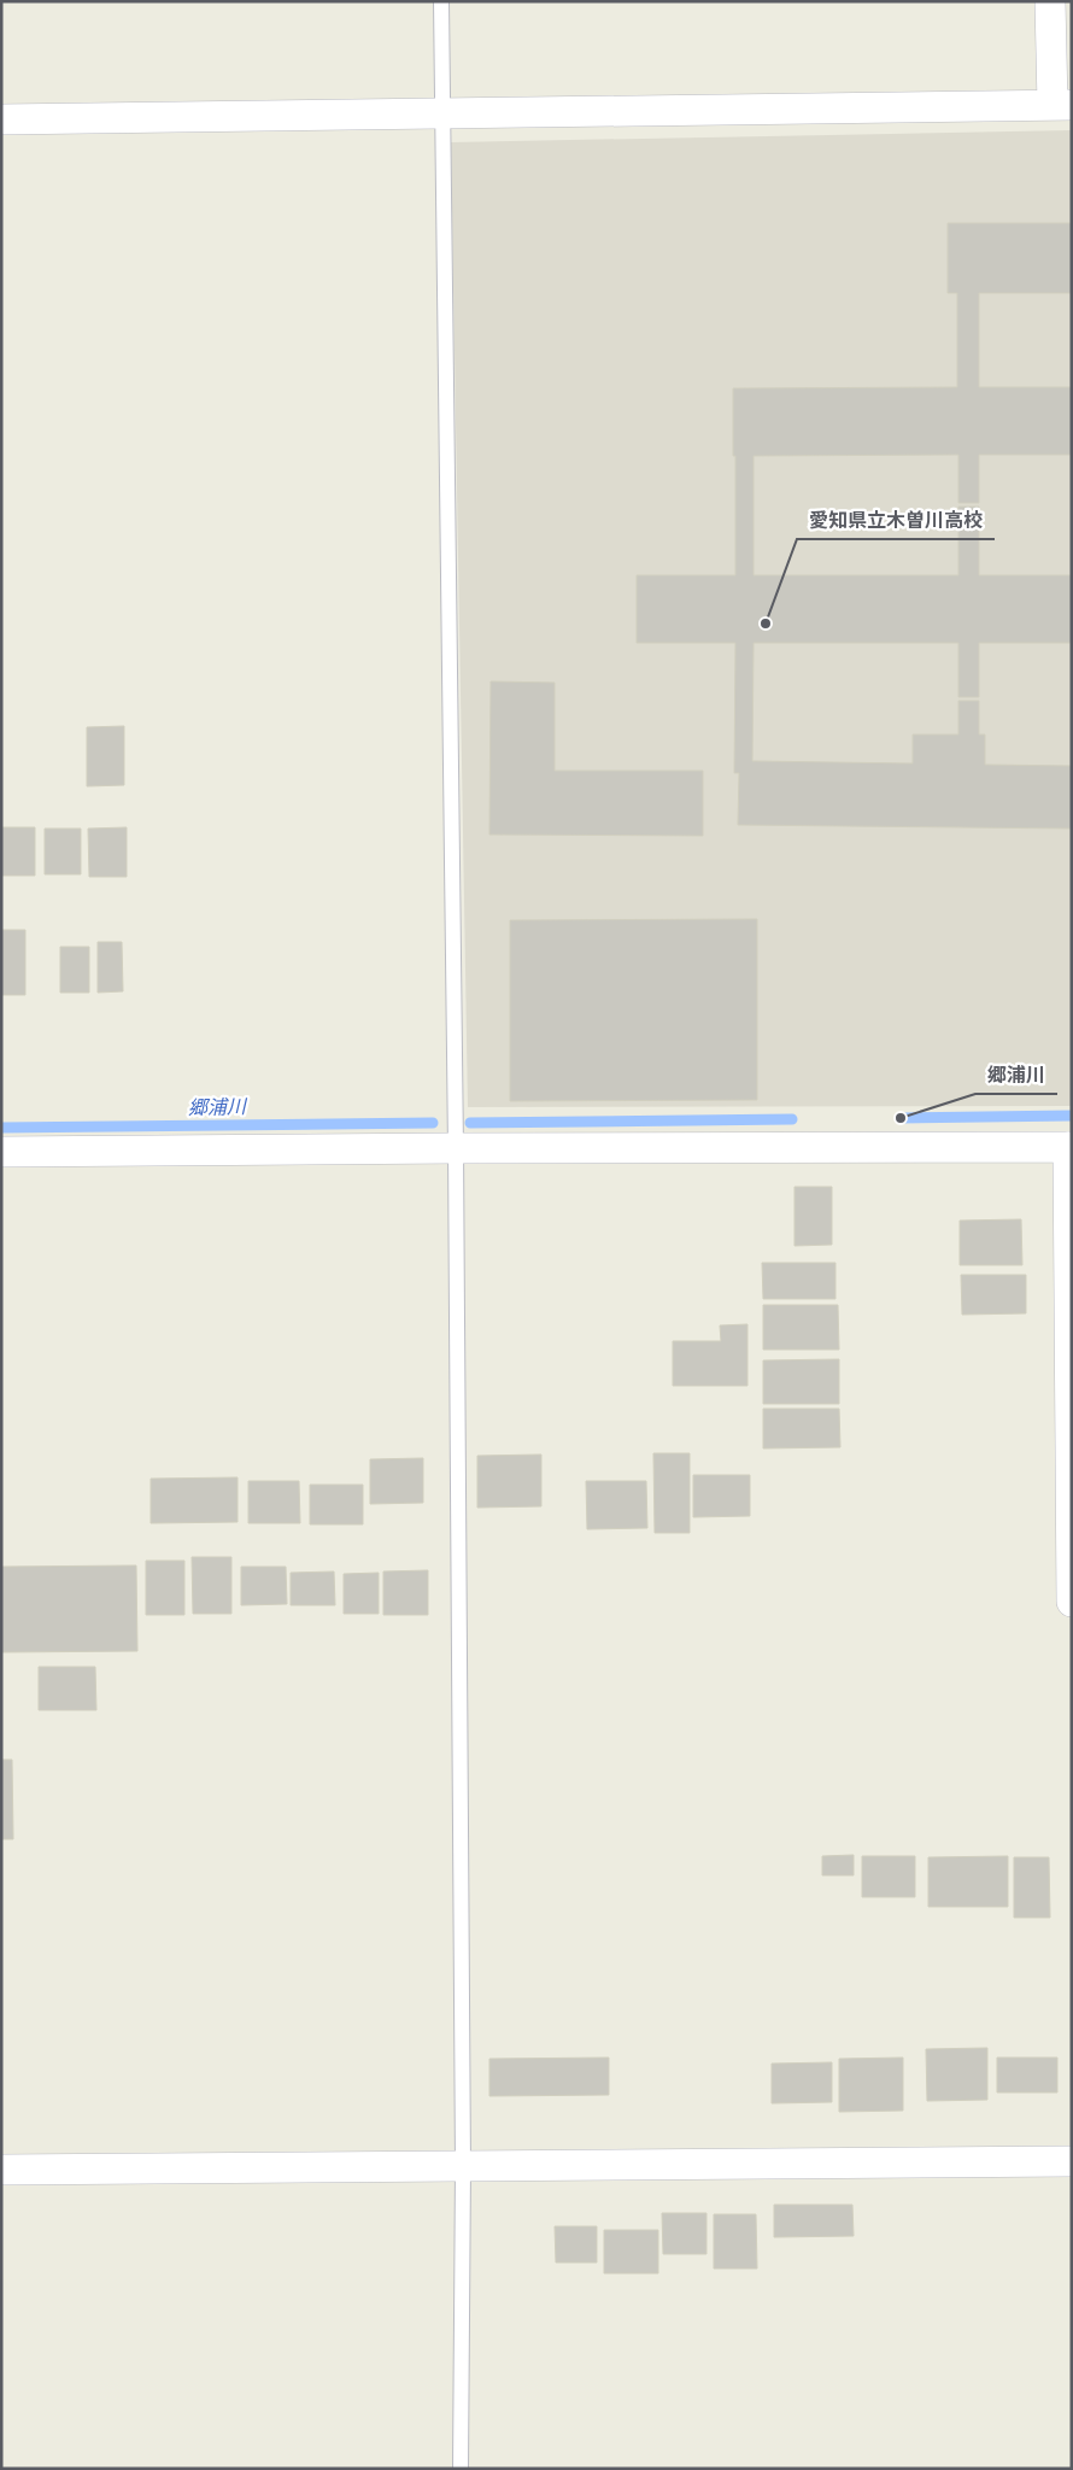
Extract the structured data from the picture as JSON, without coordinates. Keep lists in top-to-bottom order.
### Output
{
  "water": ["郷浦川"],
  "places": ["愛知県立木曽川高校", "郷浦川"]
}
